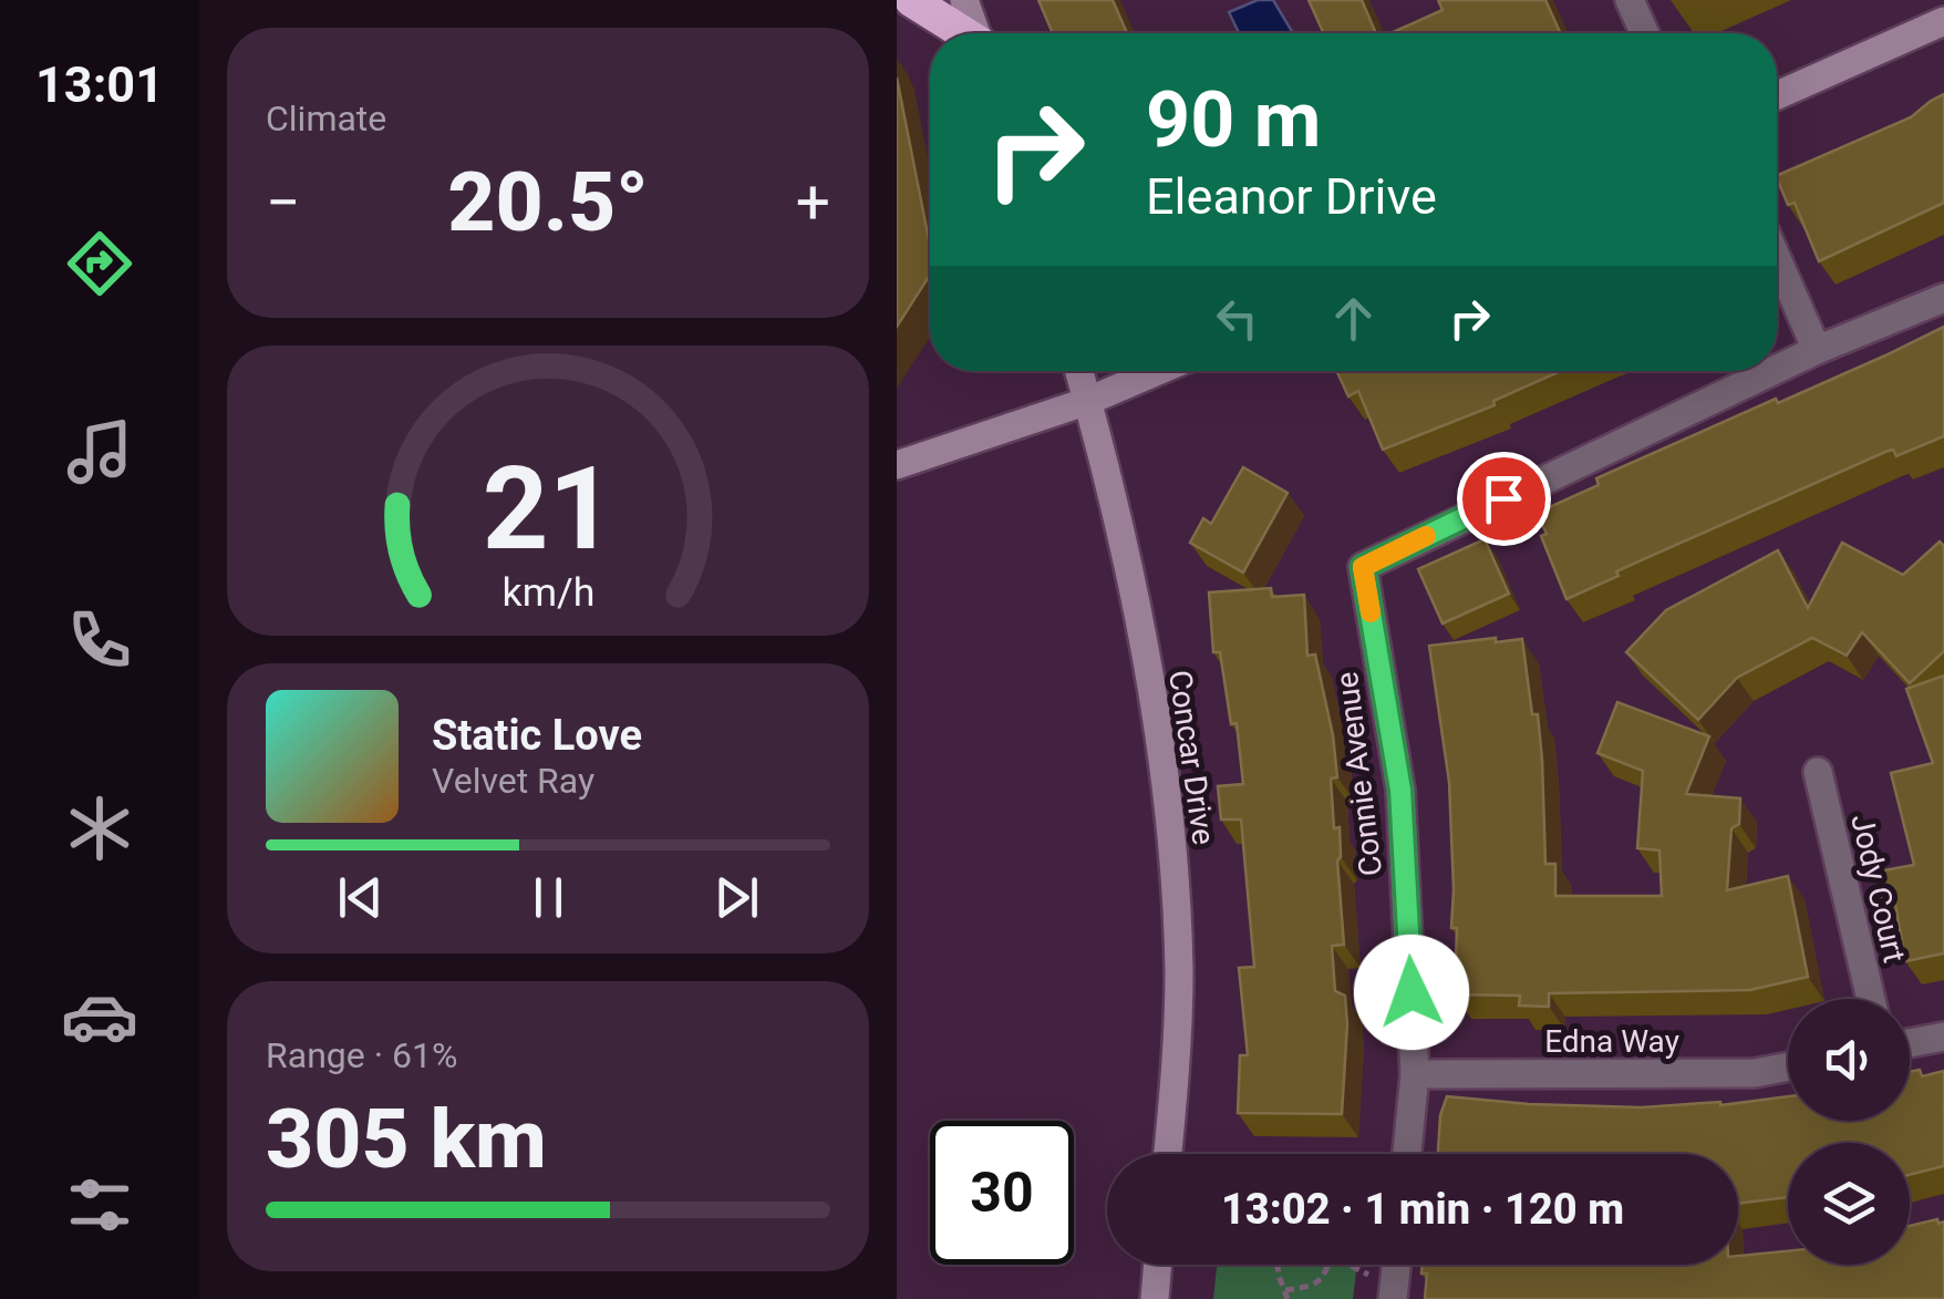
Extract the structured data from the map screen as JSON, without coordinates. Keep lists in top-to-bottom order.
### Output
{
  "streets": {
    "main road": ["Concar Drive"],
    "street": ["Connie Avenue", "Jody Court", "Edna Way"]
  },
  "crossings": [
    ["Connie Avenue", "Edna Way"]
  ],
  "page": {
    "tabs": "13:01",
    "tile": [
      "Climate",
      ["Range · 61%", "305 km"]
    ],
    "turn": ["90 m", "Eleanor Drive"],
    "heat": ["−", "20.5°", "+"],
    "song": ["Static Love", "Velvet Ray"],
    "limit": "30",
    "trip": "13:02 · 1 min · 120 m",
    "gauge": ["21", "km/h"]
  }
}
